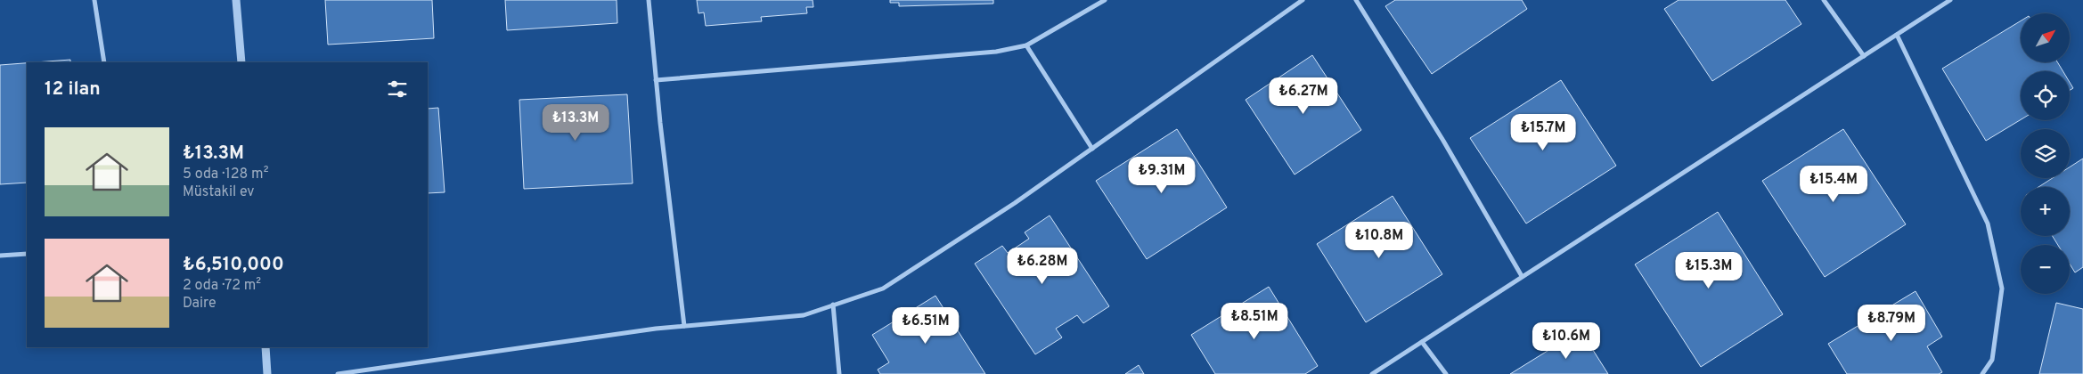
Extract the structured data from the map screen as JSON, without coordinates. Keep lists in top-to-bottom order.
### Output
{
  "north": "top right",
  "page": {
    "map_buttons": ["+", "−"],
    "heading": "12 ilan",
    "price": [
      "₺6.27M",
      "₺13.3M",
      "₺15.7M",
      "₺9.31M",
      "₺15.4M",
      "₺10.8M",
      "₺6.28M",
      "₺15.3M",
      "₺8.51M",
      "₺8.79M",
      "₺6.51M",
      "₺10.6M"
    ],
    "list": [
      {
        "name": "₺13.3M",
        "note": "5 oda · 128 m² · Müstakil ev"
      },
      {
        "name": "₺6,510,000",
        "note": "2 oda · 72 m² · Daire"
      }
    ]
  }
}
